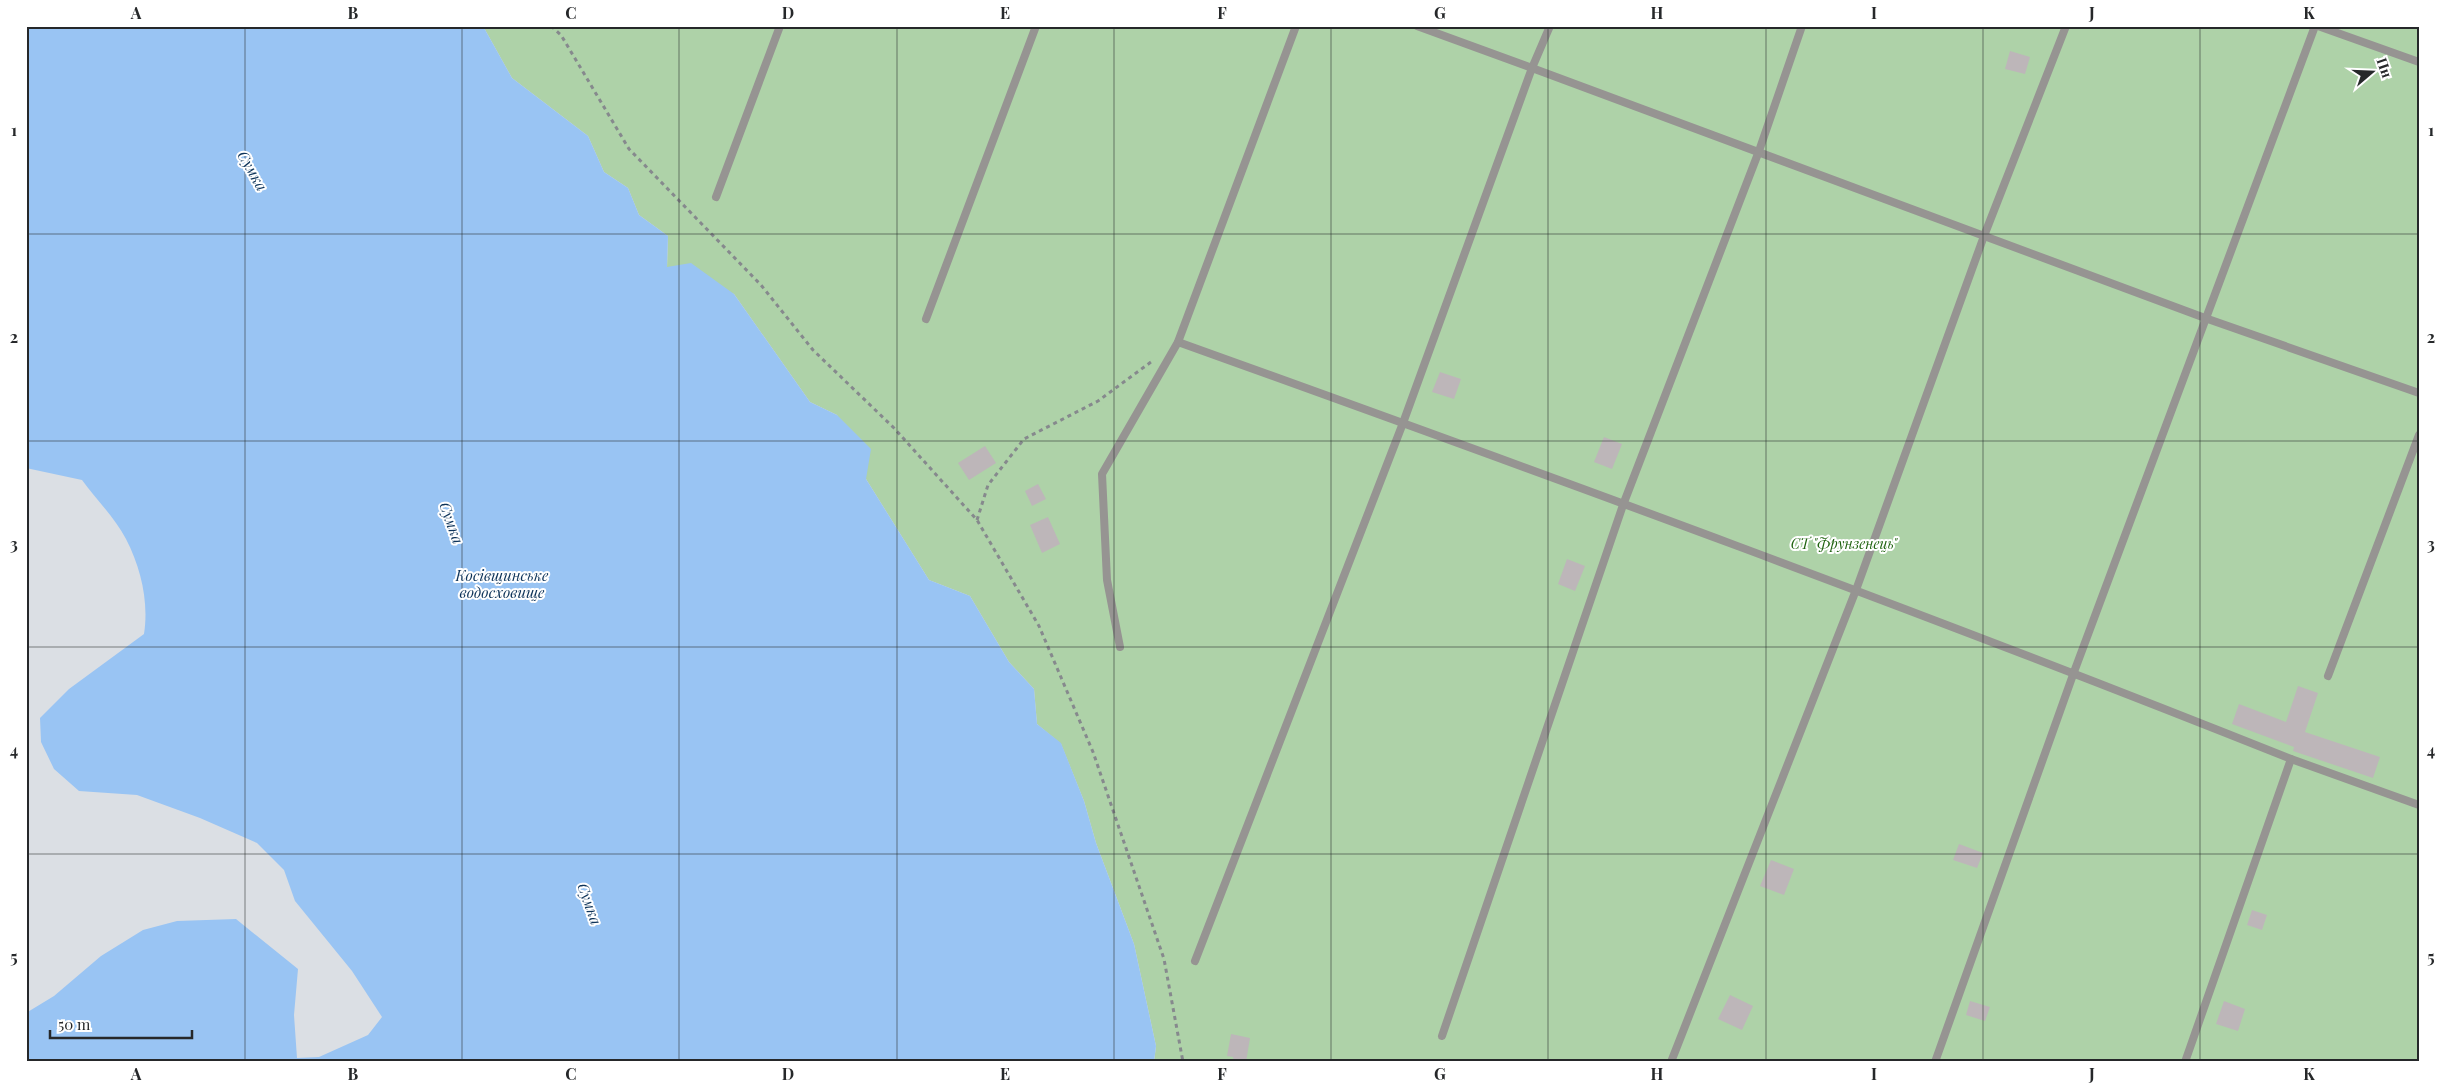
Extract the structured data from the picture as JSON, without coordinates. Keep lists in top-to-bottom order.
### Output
{
  "water": ["Сумка", "Косівщинське водосховище"],
  "parks": ["СТ \"Фрунзенець\""],
  "scale_bar": "50 m",
  "north": "right",
  "grid": {
    "columns": [
      "A",
      "B",
      "C",
      "D",
      "E",
      "F",
      "G",
      "H",
      "I",
      "J",
      "K"
    ],
    "rows": [
      "1",
      "2",
      "3",
      "4",
      "5"
    ]
  }
}
